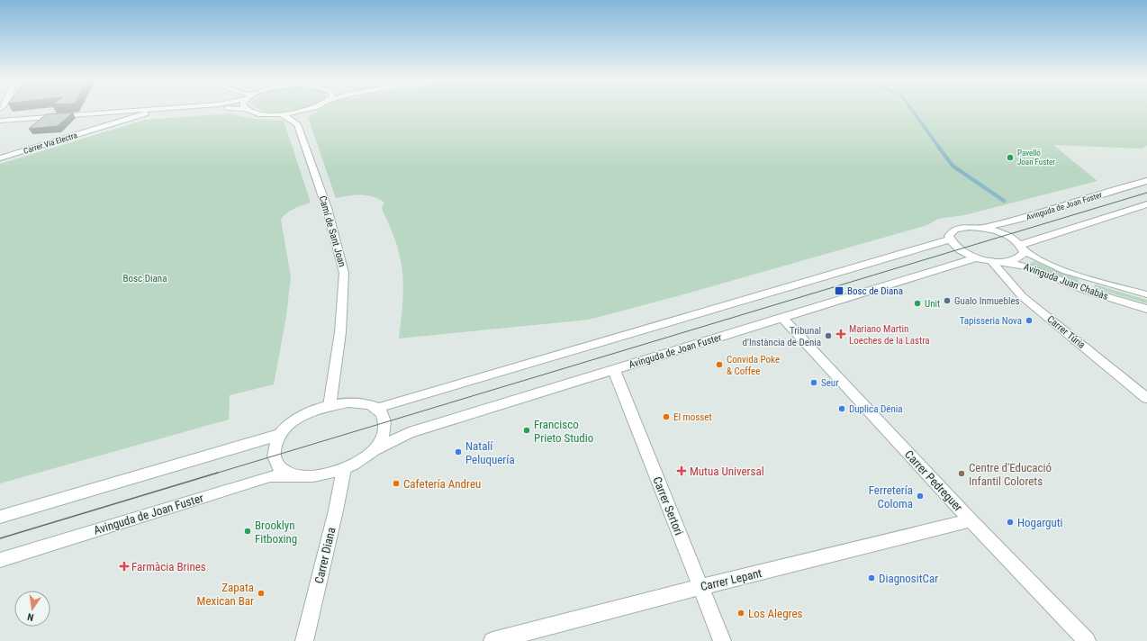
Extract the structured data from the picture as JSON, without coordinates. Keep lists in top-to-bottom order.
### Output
{
  "streets": {
    "street": [
      "Carrer Via Electra",
      "Avinguda de Joan Fuster",
      "Camí de Sant Joan",
      "Avinguda Juan Chabàs",
      "Carrer Túria",
      "Carrer Pedreguer",
      "Carrer Sertori",
      "Carrer Diana",
      "Carrer Lepant"
    ]
  },
  "crossings": [
    ["Avinguda de Joan Fuster", "Camí de Sant Joan"],
    ["Avinguda de Joan Fuster", "Avinguda Juan Chabàs"],
    ["Avinguda de Joan Fuster", "Carrer Pedreguer"],
    ["Avinguda de Joan Fuster", "Carrer Sertori"],
    ["Avinguda de Joan Fuster", "Carrer Diana"],
    ["Camí de Sant Joan", "Carrer Diana"],
    ["Avinguda Juan Chabàs", "Carrer Túria"],
    ["Carrer Pedreguer", "Carrer Lepant"],
    ["Carrer Sertori", "Carrer Lepant"]
  ],
  "parks": ["Bosc Diana"],
  "places": {
    "other": [
      "Pavelló Joan Fuster",
      "Gualo Inmuebles",
      "Unit",
      "Tapisseria Nova",
      "Tribunal d'Instància de Denia",
      "Convida Poke & Coffee",
      "Seur",
      "Duplica Dénia",
      "El mosset",
      "Francisco Prieto Studio",
      "Natalí Peluquería",
      "Centre d'Educació Infantil Colorets",
      "Cafetería Andreu",
      "Ferretería Coloma",
      "Hogarguti",
      "Brooklyn Fitboxing",
      "DiagnositCar",
      "Zapata Mexican Bar",
      "Los Alegres"
    ],
    "transit": ["Bosc de Diana"],
    "health": ["Mariano Martin Loeches de la Lastra", "Mutua Universal", "Farmàcia Brines"]
  },
  "north": "bottom"
}
